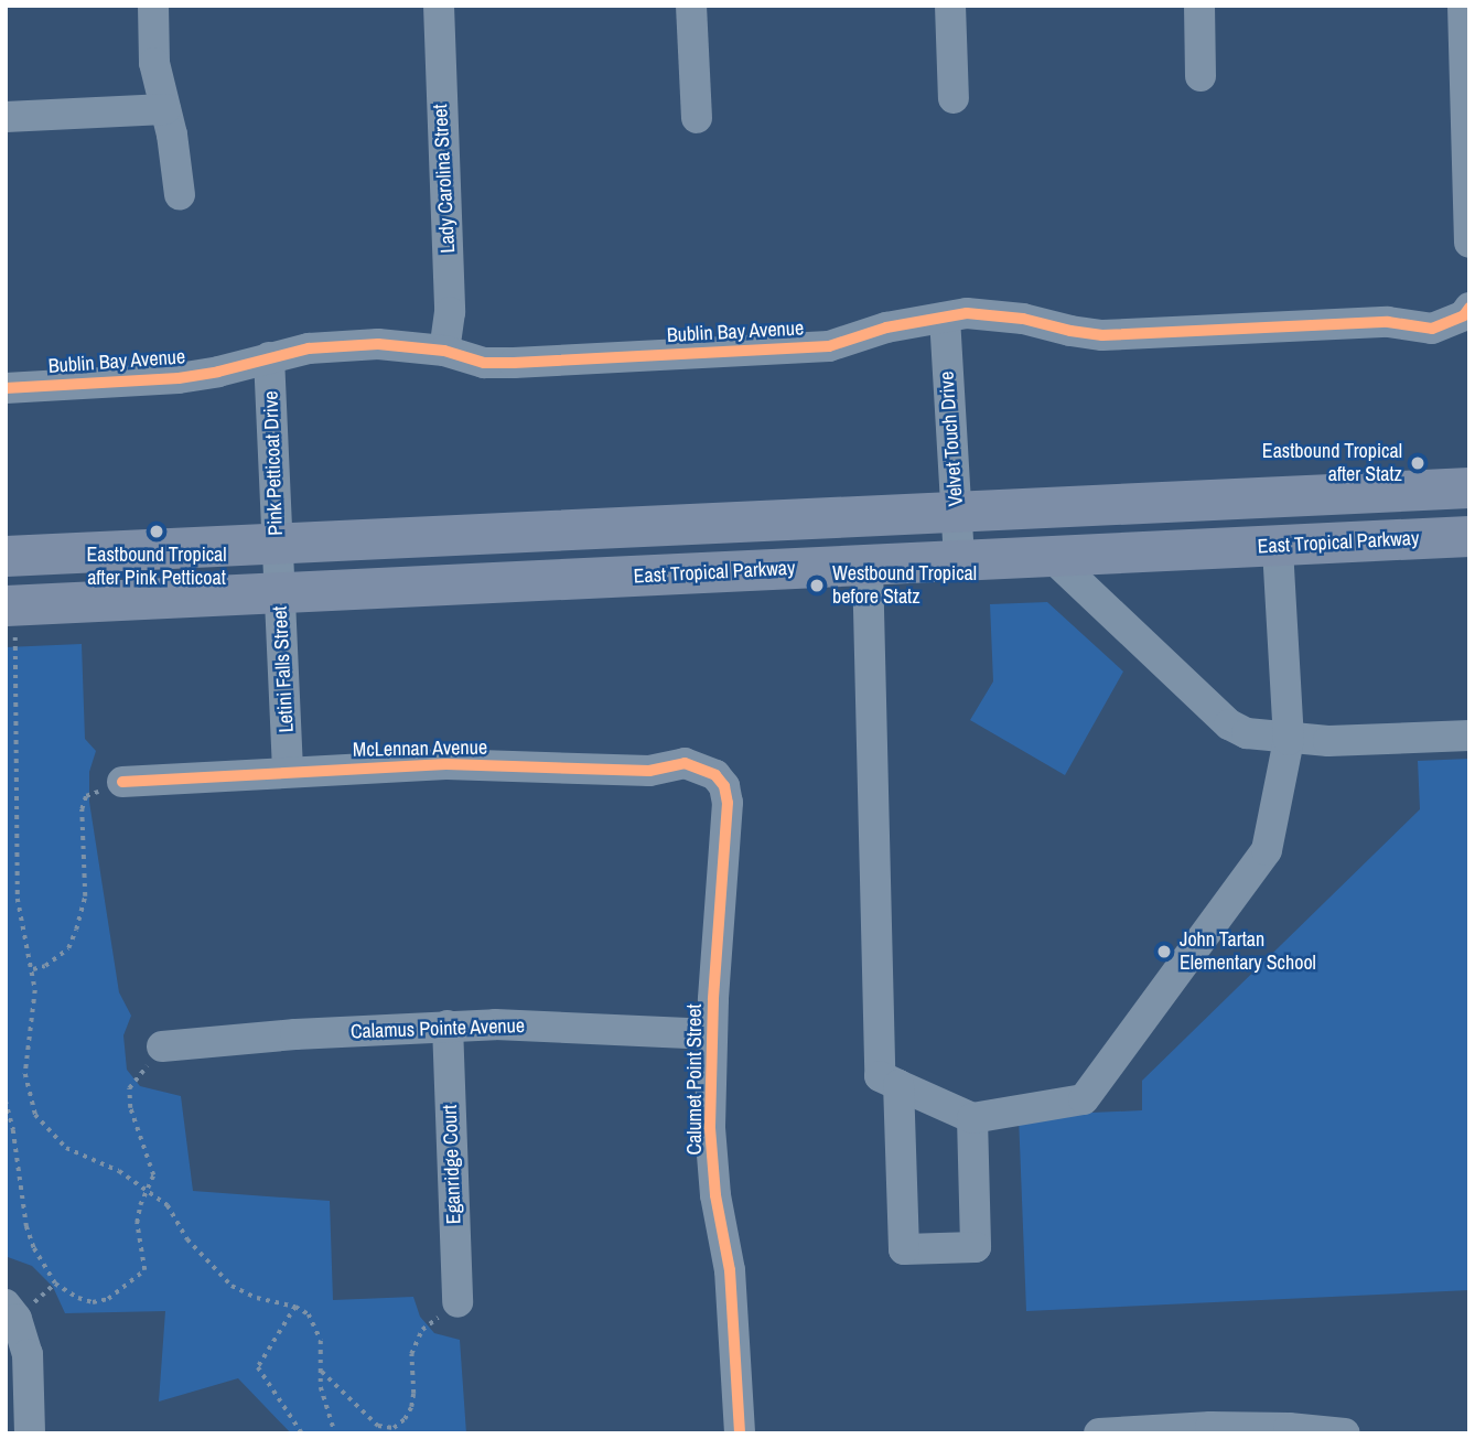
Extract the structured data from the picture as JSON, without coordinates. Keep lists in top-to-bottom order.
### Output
{
  "streets": {
    "main road": ["East Tropical Parkway"],
    "street": [
      "Lady Carolina Street",
      "Bublin Bay Avenue",
      "Velvet Touch Drive",
      "Pink Petticoat Drive",
      "Letini Falls Street",
      "McLennan Avenue",
      "Calamus Pointe Avenue",
      "Calumet Point Street",
      "Eganridge Court"
    ]
  },
  "crossings": [
    ["Lady Carolina Street", "Bublin Bay Avenue"],
    ["Bublin Bay Avenue", "Velvet Touch Drive"],
    ["Bublin Bay Avenue", "Pink Petticoat Drive"],
    ["Velvet Touch Drive", "East Tropical Parkway"],
    ["Pink Petticoat Drive", "East Tropical Parkway"],
    ["Pink Petticoat Drive", "Letini Falls Street"],
    ["East Tropical Parkway", "Letini Falls Street"],
    ["Letini Falls Street", "McLennan Avenue"],
    ["McLennan Avenue", "Calumet Point Street"],
    ["Calamus Pointe Avenue", "Calumet Point Street"],
    ["Calamus Pointe Avenue", "Eganridge Court"]
  ],
  "places": [
    "Eastbound Tropical after Statz",
    "Eastbound Tropical after Pink Petticoat",
    "Westbound Tropical before Statz",
    "John Tartan Elementary School"
  ]
}
